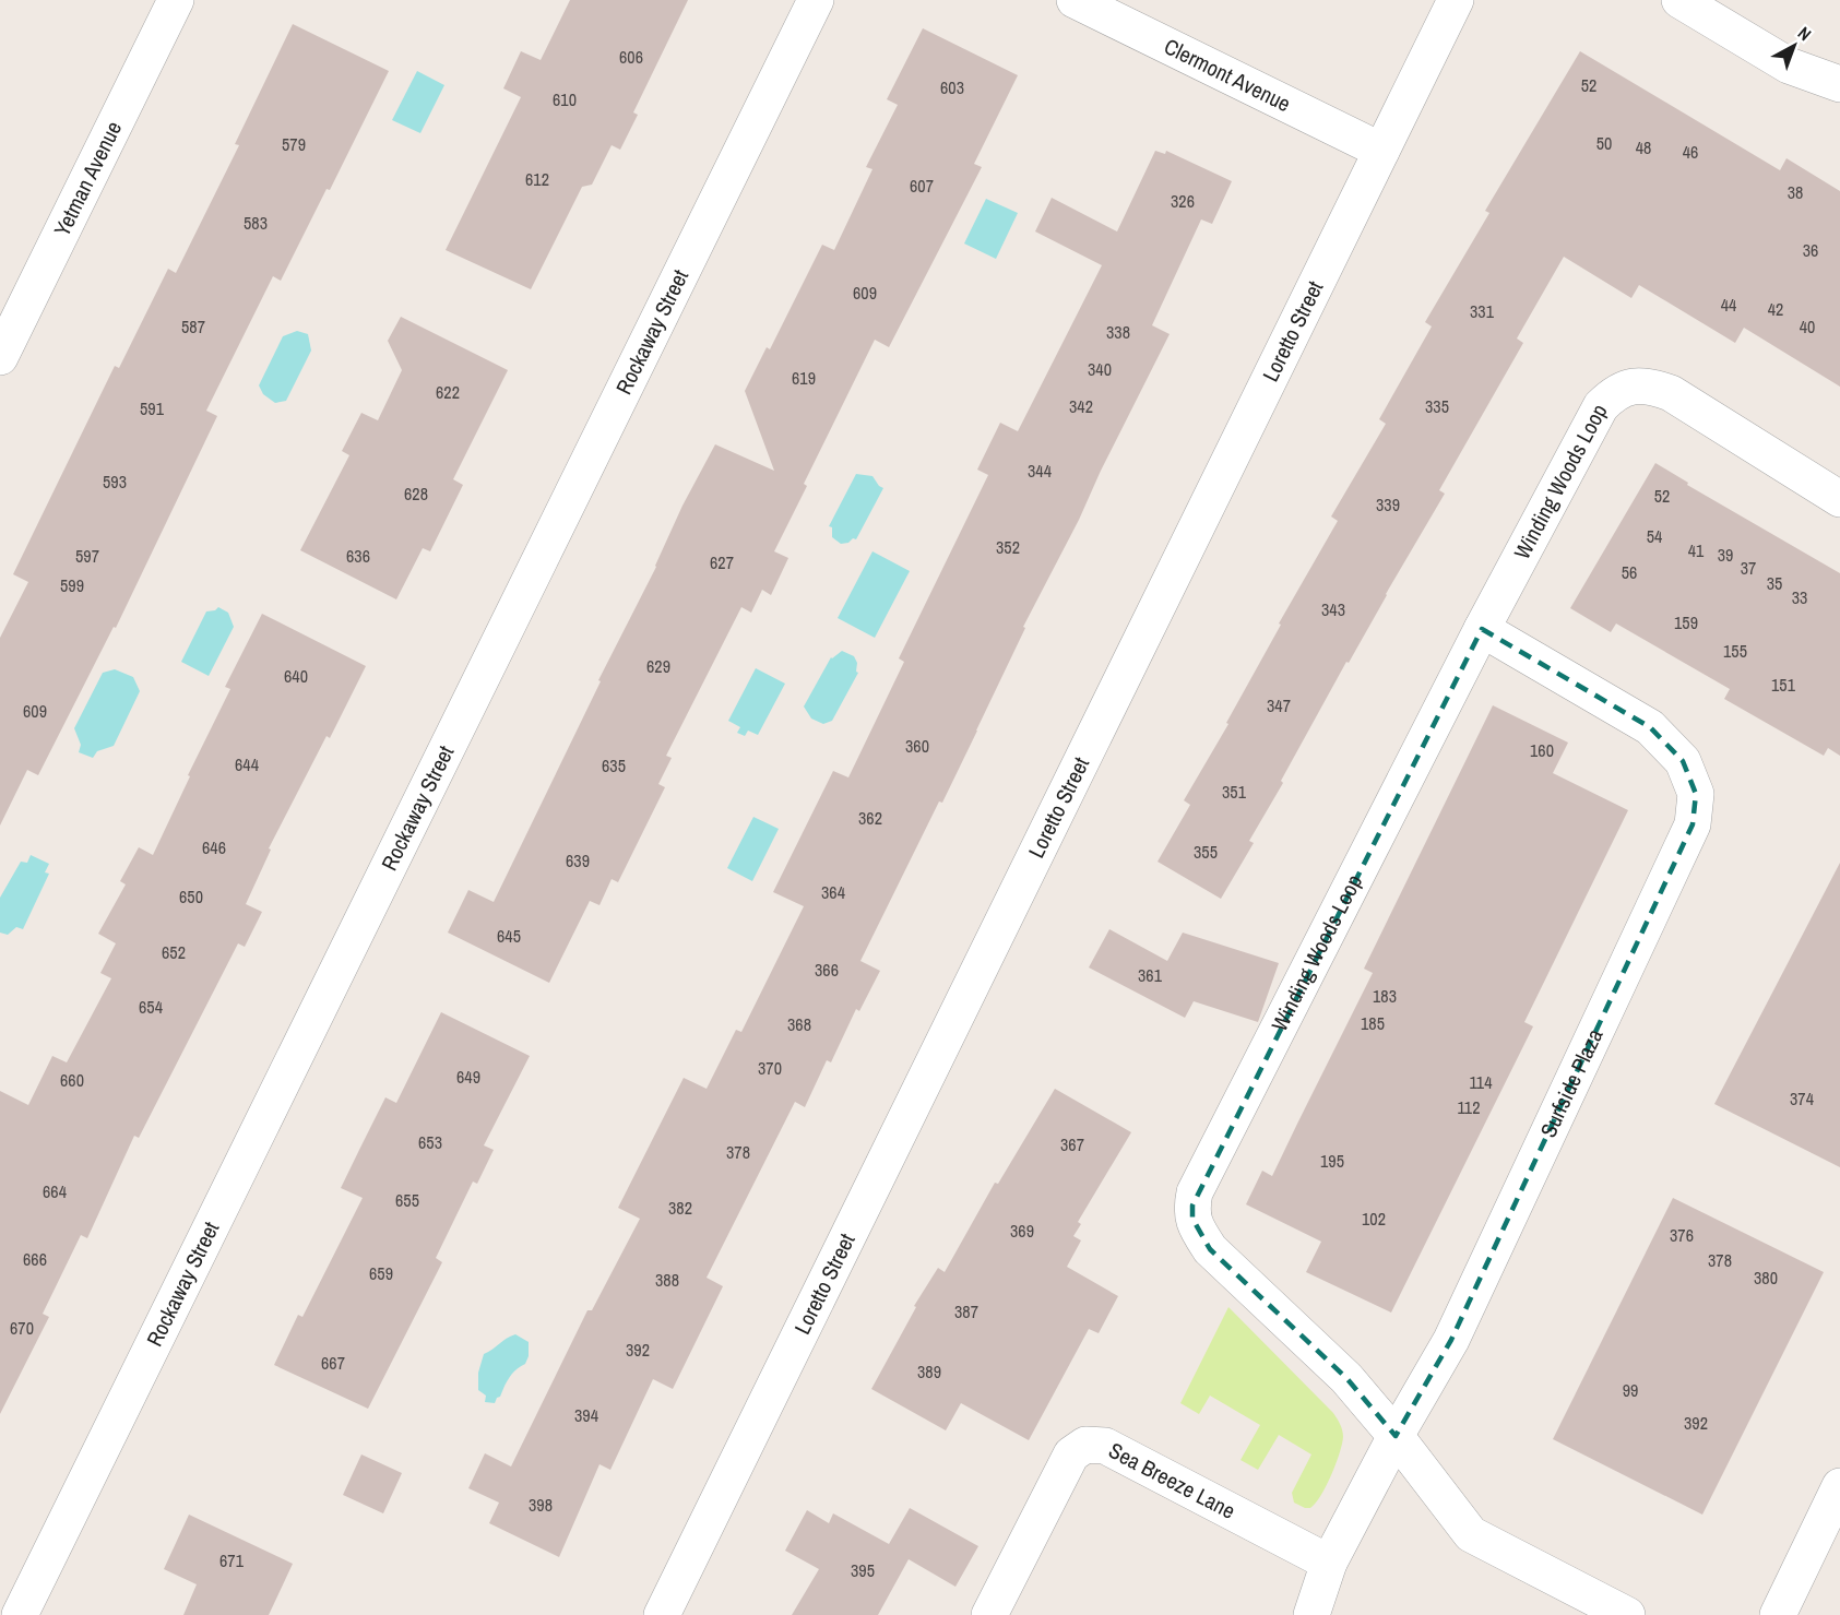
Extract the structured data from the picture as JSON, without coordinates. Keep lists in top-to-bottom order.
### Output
{
  "streets": {
    "street": [
      "Clermont Avenue",
      "Yetman Avenue",
      "Loretto Street",
      "Rockaway Street",
      "Winding Woods Loop",
      "Surfside Plaza",
      "Sea Breeze Lane"
    ]
  },
  "crossings": [
    ["Clermont Avenue", "Loretto Street"],
    ["Winding Woods Loop", "Surfside Plaza"],
    ["Surfside Plaza", "Sea Breeze Lane"]
  ],
  "house_numbers": [
    "606",
    "52",
    "603",
    "610",
    "50",
    "579",
    "48",
    "46",
    "612",
    "607",
    "38",
    "326",
    "583",
    "36",
    "609",
    "44",
    "42",
    "331",
    "587",
    "40",
    "338",
    "340",
    "619",
    "622",
    "342",
    "335",
    "591",
    "344",
    "593",
    "628",
    "52",
    "339",
    "54",
    "352",
    "41",
    "39",
    "597",
    "636",
    "627",
    "37",
    "56",
    "35",
    "599",
    "33",
    "343",
    "159",
    "155",
    "629",
    "640",
    "151",
    "347",
    "609",
    "360",
    "160",
    "644",
    "635",
    "351",
    "362",
    "646",
    "355",
    "639",
    "364",
    "650",
    "645",
    "652",
    "366",
    "361",
    "183",
    "654",
    "185",
    "368",
    "370",
    "649",
    "660",
    "114",
    "374",
    "112",
    "653",
    "367",
    "378",
    "195",
    "664",
    "655",
    "382",
    "102",
    "369",
    "376",
    "666",
    "378",
    "659",
    "380",
    "388",
    "387",
    "670",
    "392",
    "667",
    "389",
    "99",
    "394",
    "392",
    "398",
    "671",
    "395"
  ],
  "north": "top right"
}
